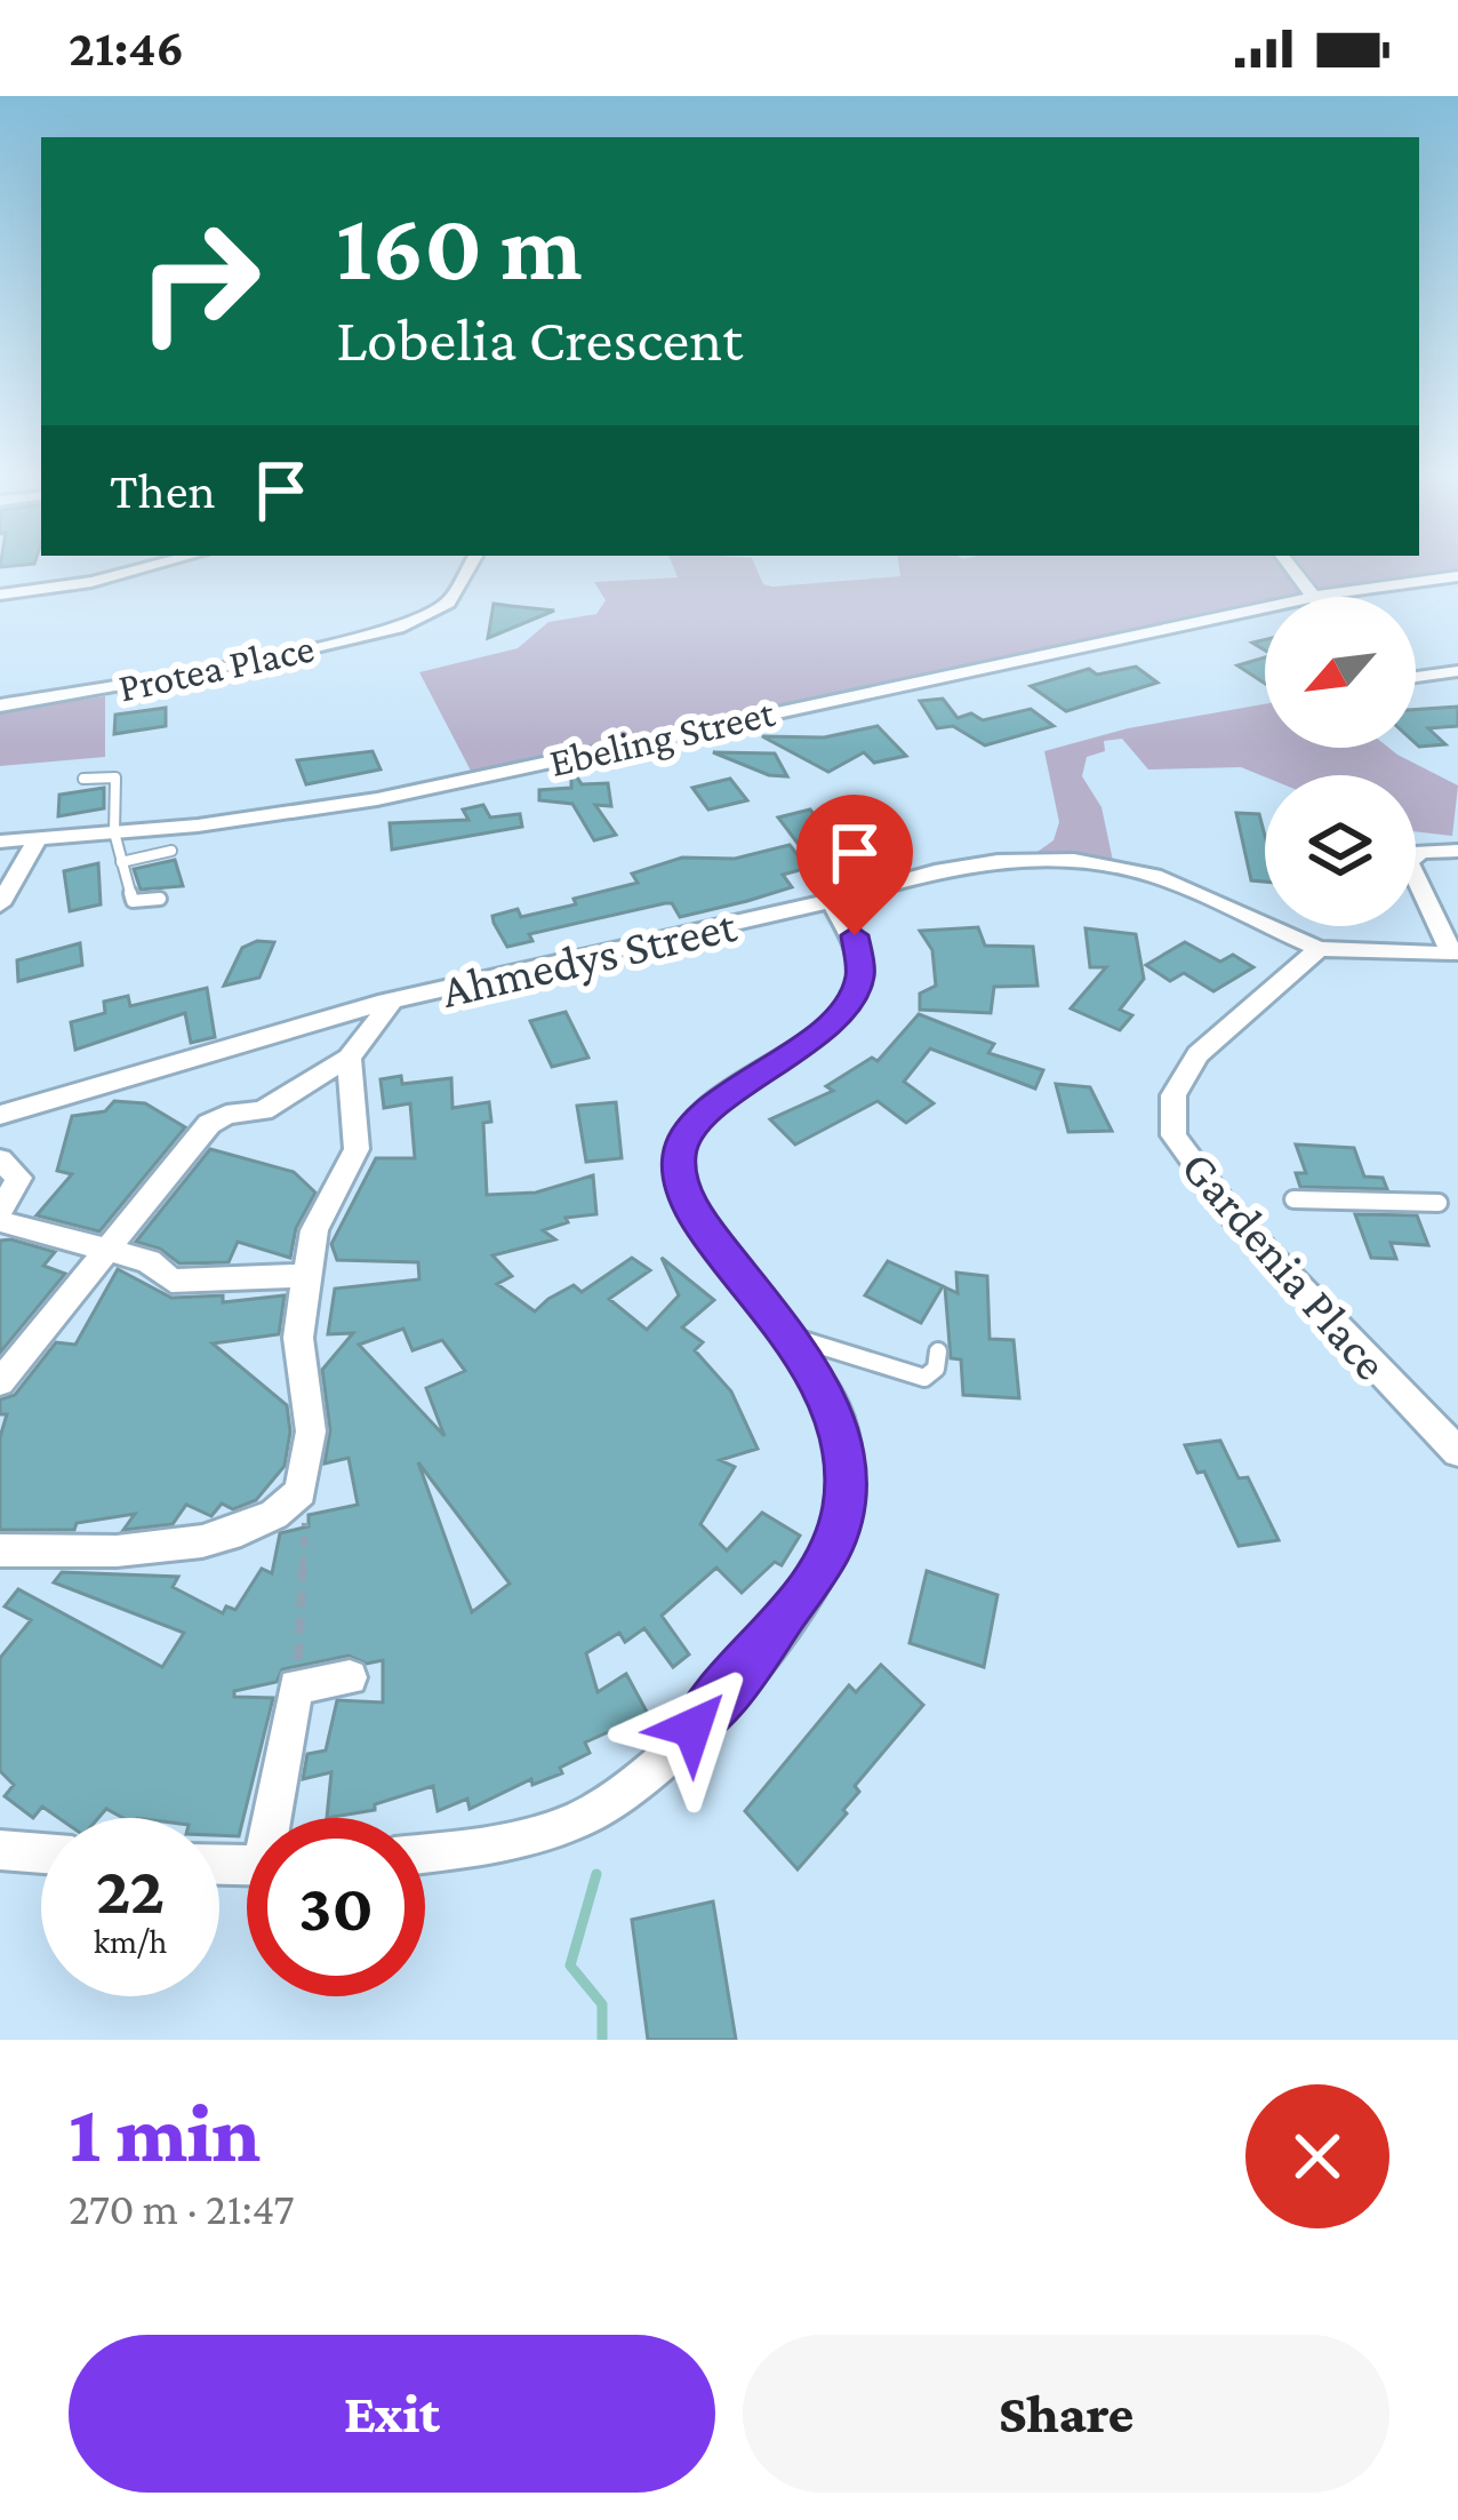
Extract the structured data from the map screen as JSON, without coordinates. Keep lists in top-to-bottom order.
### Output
{
  "streets": {
    "street": [
      "Protea Place",
      "Ebeling Street",
      "Ahmedys Street",
      "Gardenia Place"
    ]
  },
  "crossings": [
    ["Ahmedys Street", "Gardenia Place"]
  ],
  "north": "bottom left",
  "page": {
    "status": "21:46",
    "turn": ["160 m", "Lobelia Crescent"],
    "then": "Then",
    "speed": "22 km/h",
    "limit": "30",
    "heading": ["1 min", "270 m · 21:47"],
    "buttons": ["Exit", "Share"]
  }
}
